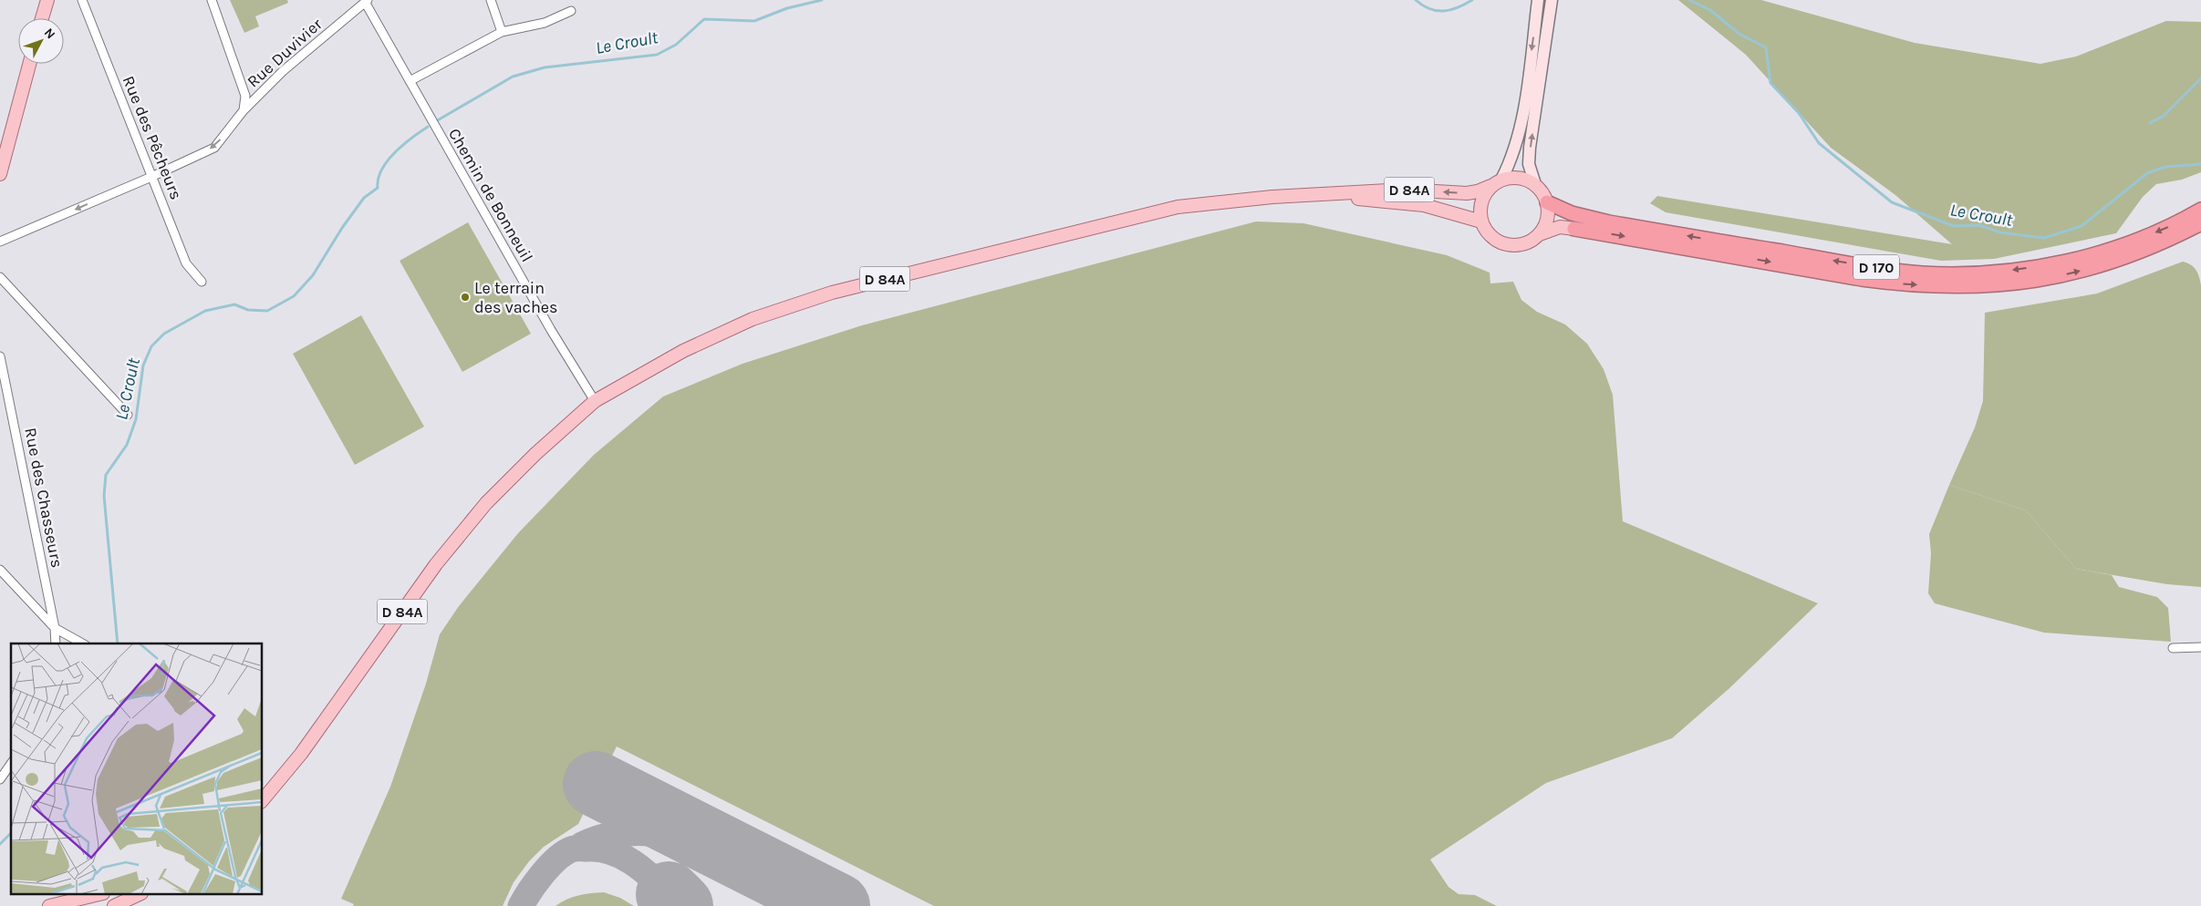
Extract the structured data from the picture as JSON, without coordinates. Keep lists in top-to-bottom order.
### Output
{
  "streets": {
    "highway": ["D 170"],
    "main road": ["D 84A"],
    "street": [
      "Rue Duvivier",
      "Rue des Pêcheurs",
      "Chemin de Bonneuil",
      "Rue des Chasseurs"
    ]
  },
  "crossings": [
    ["Rue Duvivier", "Rue des Pêcheurs"],
    ["Rue Duvivier", "Chemin de Bonneuil"],
    ["D 84A", "Chemin de Bonneuil"],
    ["D 84A", "D 170"]
  ],
  "one_way": ["Rue Duvivier"],
  "water": ["Le Croult"],
  "places": ["Le terrain des vaches"],
  "north": "top right"
}
